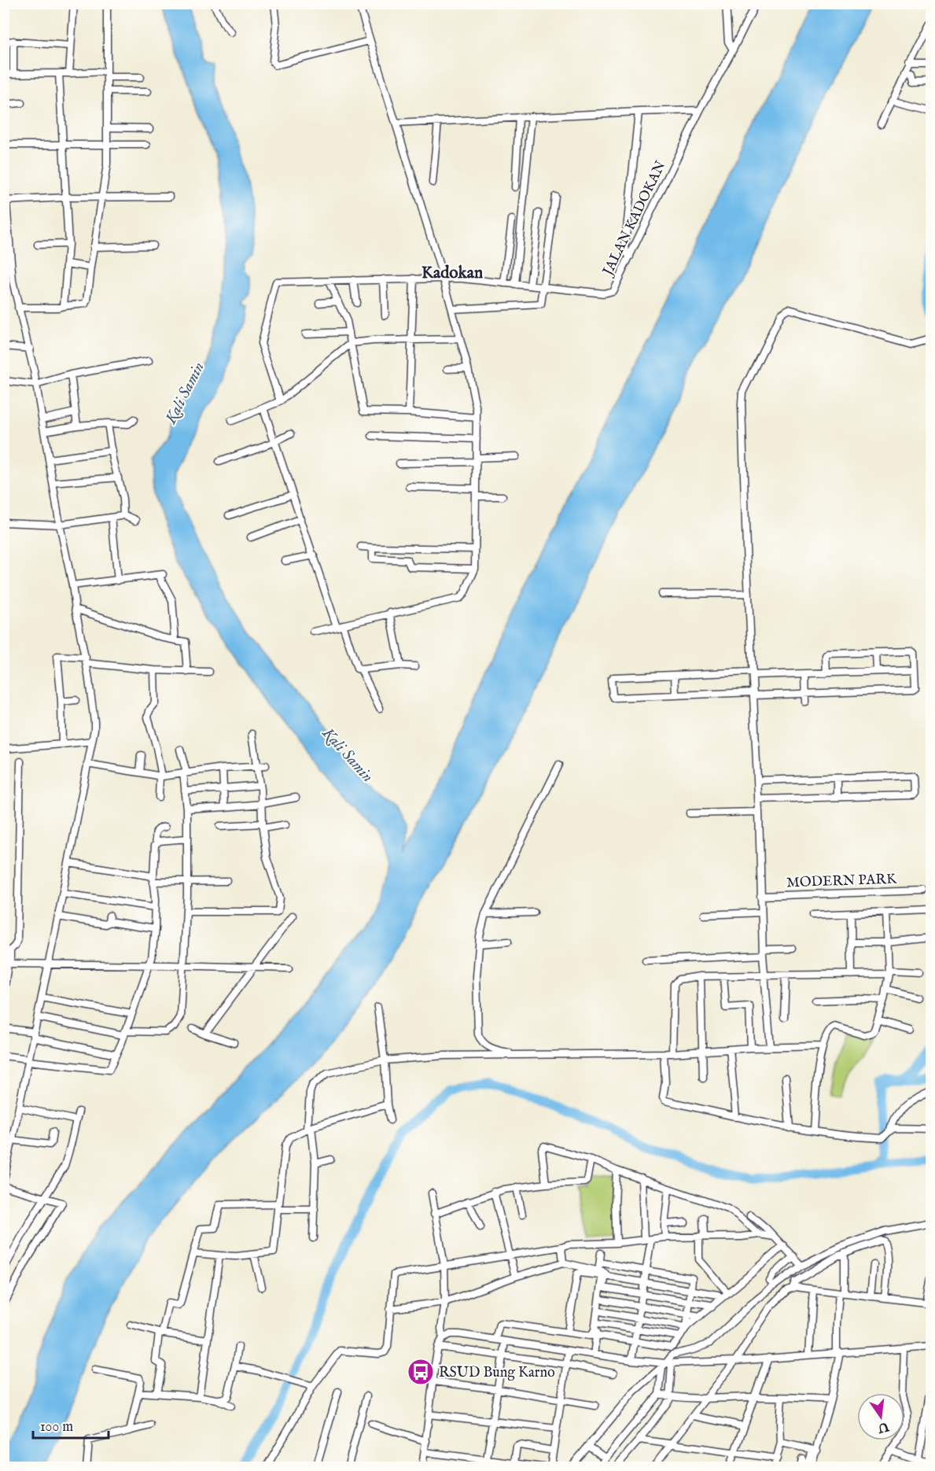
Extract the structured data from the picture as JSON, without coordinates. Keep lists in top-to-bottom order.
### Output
{
  "streets": {
    "street": ["JALAN KADOKAN", "MODERN PARK"]
  },
  "districts": ["Kadokan"],
  "water": ["Kali Samin"],
  "places": {
    "bus stop": ["RSUD Bung Karno"]
  },
  "scale_bar": "100 m",
  "north": "bottom"
}
